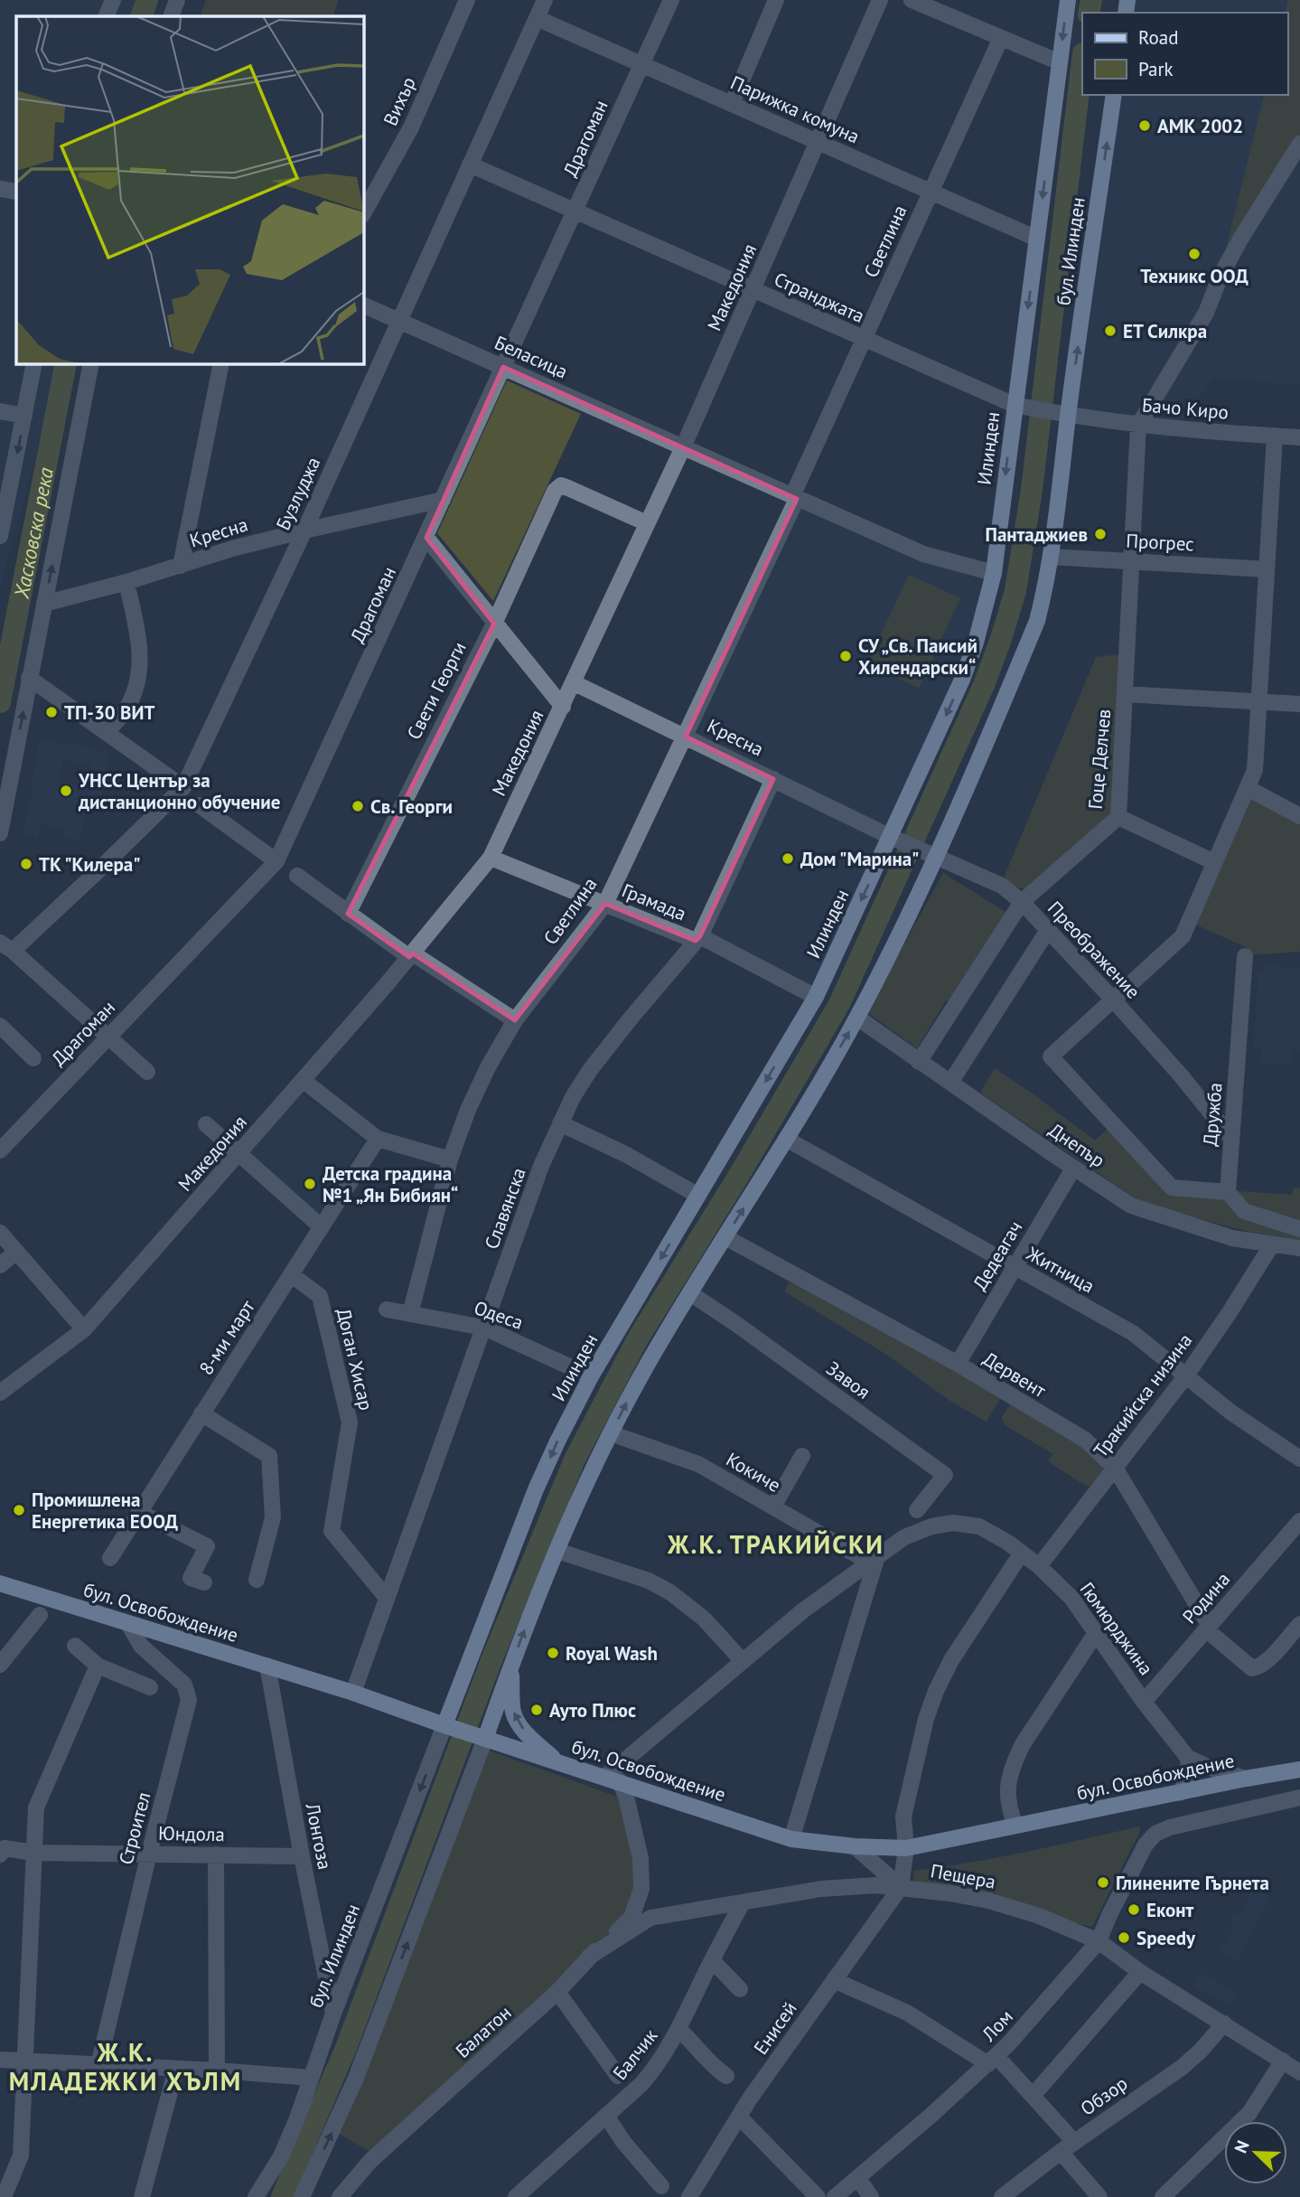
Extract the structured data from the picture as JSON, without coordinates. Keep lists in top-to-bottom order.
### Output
{
  "streets": {
    "main road": ["бул. Илинден", "Илинден", "бул. Освобождение"],
    "street": [
      "Вихър",
      "Парижка комуна",
      "Драгоман",
      "Светлина",
      "Македония",
      "Странджата",
      "Беласица",
      "Бачо Киро",
      "Бузлуджа",
      "Кресна",
      "Прогрес",
      "Свети Георги",
      "Гоце Делчев",
      "Грамада",
      "Преображение",
      "Дружба",
      "Днепър",
      "Славянска",
      "Дедеагач",
      "Житница",
      "Одеса",
      "8-ми март",
      "Доган Хисар",
      "Дервент",
      "Завоя",
      "Тракийска низина",
      "Кокиче",
      "Родина",
      "Гюмюрджина",
      "Строител",
      "Юндола",
      "Лонгоза",
      "Пещера",
      "Лом",
      "Енисей",
      "Балатон",
      "Балчик",
      "Обзор"
    ]
  },
  "crossings": [
    ["Парижка комуна", "Драгоман"],
    ["Парижка комуна", "Светлина"],
    ["Парижка комуна", "Македония"],
    ["Парижка комуна", "Илинден"],
    ["Парижка комуна", "Бузлуджа"],
    ["Драгоман", "Странджата"],
    ["Драгоман", "Беласица"],
    ["Драгоман", "Кресна"],
    ["Светлина", "Странджата"],
    ["Светлина", "Беласица"],
    ["Светлина", "Кресна"],
    ["Светлина", "Грамада"],
    ["Светлина", "Одеса"],
    ["бул. Илинден", "Бачо Киро"],
    ["бул. Илинден", "Илинден"],
    ["бул. Илинден", "бул. Освобождение"],
    ["бул. Илинден", "Лонгоза"],
    ["Македония", "Странджата"],
    ["Македония", "Беласица"],
    ["Македония", "Кресна"],
    ["Македония", "Свети Георги"],
    ["Македония", "Грамада"],
    ["Странджата", "Бачо Киро"],
    ["Странджата", "Илинден"],
    ["Странджата", "Бузлуджа"],
    ["Беласица", "Илинден"],
    ["Беласица", "Бузлуджа"],
    ["Бачо Киро", "Гоце Делчев"],
    ["Илинден", "Кресна"],
    ["Илинден", "Грамада"],
    ["Илинден", "Преображение"],
    ["Илинден", "Одеса"],
    ["Илинден", "бул. Освобождение"],
    ["Бузлуджа", "Кресна"],
    ["Кресна", "Преображение"],
    ["Кресна", "Славянска"],
    ["Прогрес", "Гоце Делчев"],
    ["Гоце Делчев", "Преображение"],
    ["Гоце Делчев", "Днепър"],
    ["Грамада", "Славянска"],
    ["Преображение", "Дружба"],
    ["Преображение", "Днепър"],
    ["Дружба", "Днепър"],
    ["Днепър", "Дедеагач"],
    ["Днепър", "Тракийска низина"],
    ["Славянска", "Одеса"],
    ["Славянска", "Доган Хисар"],
    ["Славянска", "бул. Освобождение"],
    ["Дедеагач", "Житница"],
    ["Дедеагач", "Дервент"],
    ["Житница", "Тракийска низина"],
    ["8-ми март", "Доган Хисар"],
    ["Дервент", "Тракийска низина"],
    ["Дервент", "Родина"],
    ["Тракийска низина", "Гюмюрджина"],
    ["Кокиче", "Гюмюрджина"],
    ["Родина", "Гюмюрджина"],
    ["бул. Освобождение", "Гюмюрджина"],
    ["бул. Освобождение", "Строител"],
    ["бул. Освобождение", "Лонгоза"],
    ["бул. Освобождение", "Балатон"],
    ["Гюмюрджина", "Балатон"],
    ["Строител", "Юндола"],
    ["Юндола", "Лонгоза"],
    ["Пещера", "Лом"],
    ["Пещера", "Енисей"],
    ["Пещера", "Балатон"],
    ["Пещера", "Балчик"],
    ["Пещера", "Обзор"]
  ],
  "districts": ["Ж.К. ТРАКИЙСКИ", "Ж.К. МЛАДЕЖКИ ХЪЛМ"],
  "water": ["Хасковска река"],
  "places": [
    "АМК 2002",
    "Техникс ООД",
    "ЕТ Силкра",
    "Пантаджиев",
    "СУ „Св. Паисий Хилендарски“",
    "ТП-30 ВИТ",
    "УНСС Център за дистанционно обучение",
    "Св. Георги",
    "Дом \"Марина\"",
    "ТК \"Килера\"",
    "Детска градина №1 „Ян Бибиян“",
    "Промишлена Енергетика ЕООД",
    "Royal Wash",
    "Ауто Плюс",
    "Глинените Гърнета",
    "Еконт",
    "Speedy"
  ],
  "legend": ["Road", "Park"],
  "north": "top left"
}
